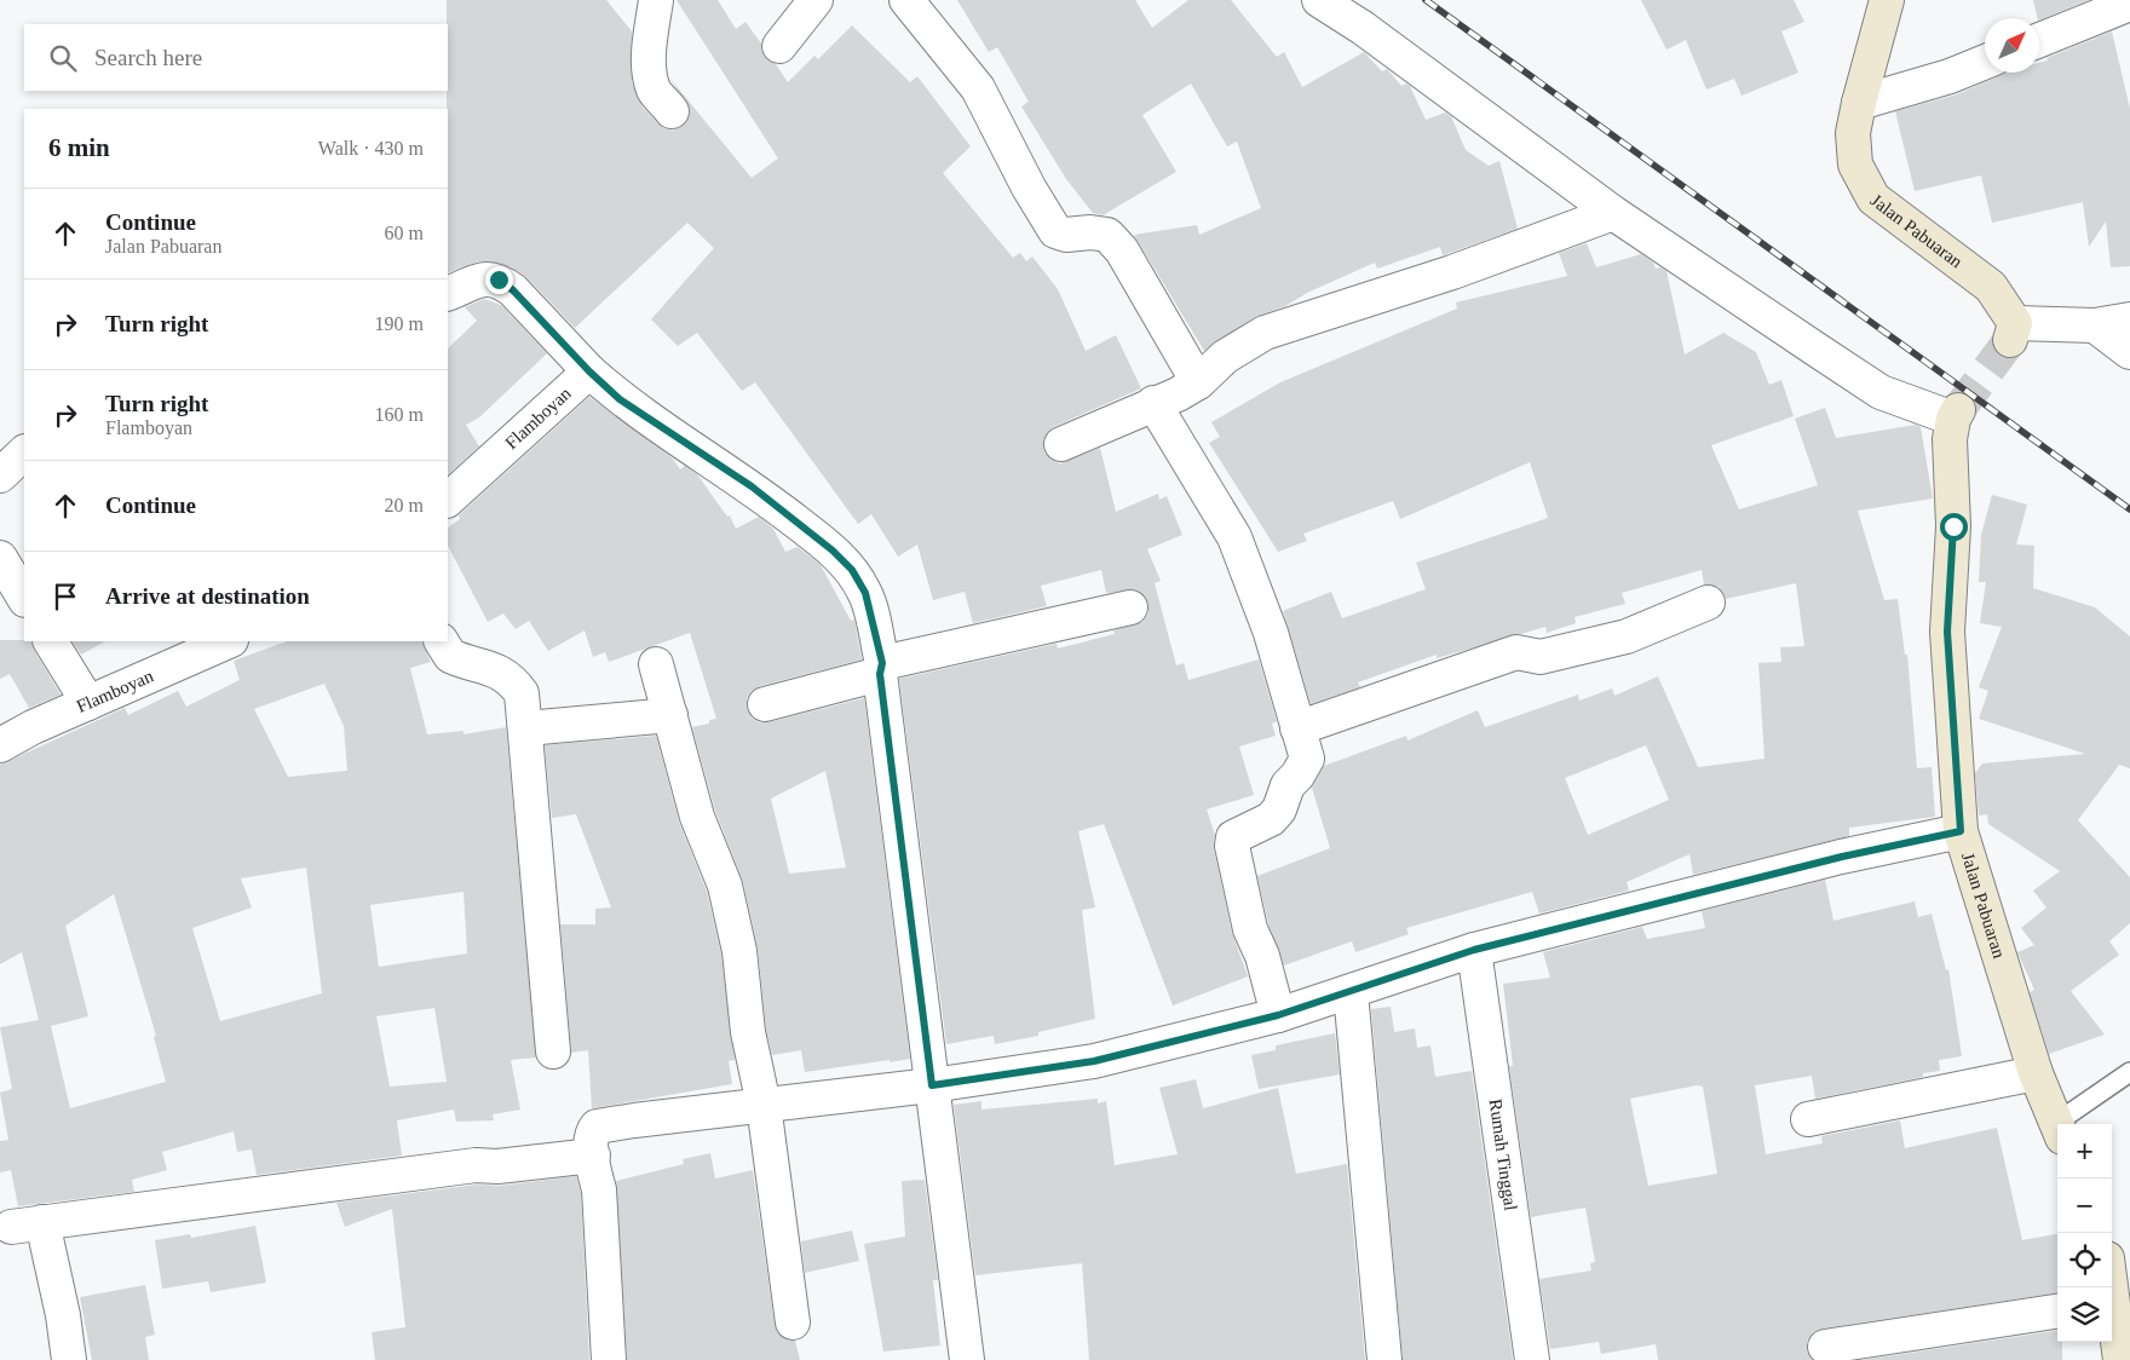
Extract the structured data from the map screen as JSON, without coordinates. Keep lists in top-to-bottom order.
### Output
{
  "streets": {
    "street": ["Jalan Pabuaran", "Flamboyan", "Rumah Tinggal"]
  },
  "north": "top right",
  "page": {
    "search": "Search here",
    "heading": ["6 min", "Walk · 430 m"],
    "list": [
      ["Continue", "Jalan Pabuaran", "60 m"],
      ["Turn right", "190 m"],
      ["Turn right", "Flamboyan", "160 m"],
      ["Continue", "20 m"],
      "Arrive at destination"
    ],
    "map_buttons": ["+", "−"]
  }
}
